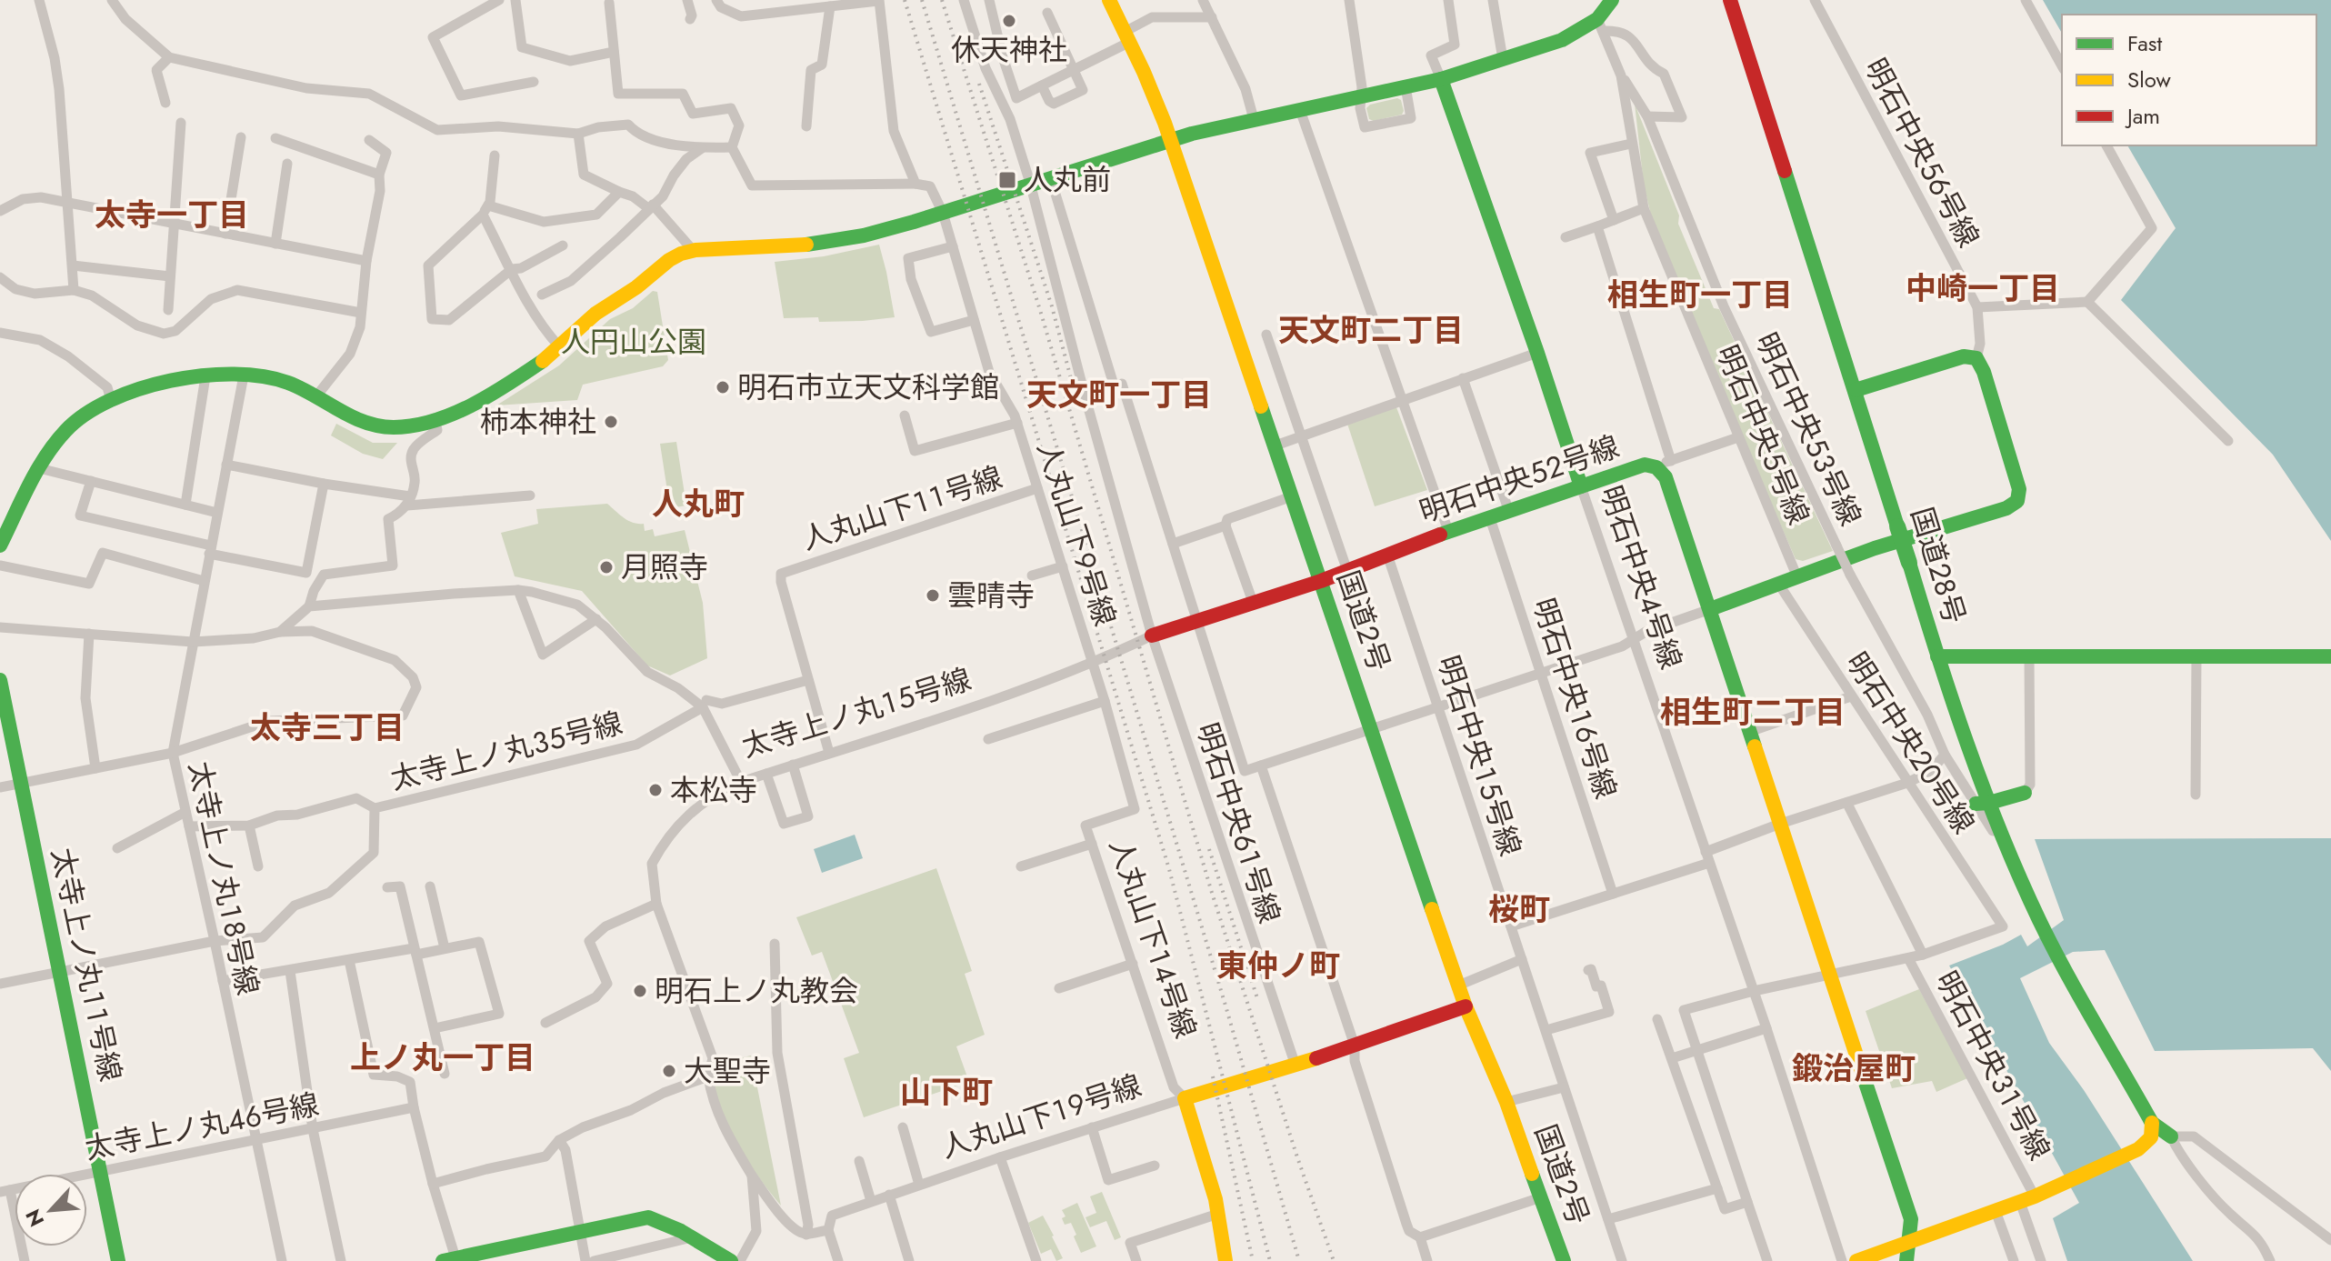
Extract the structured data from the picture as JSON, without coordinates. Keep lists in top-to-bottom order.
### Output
{
  "streets": {
    "main road": [
      "明石中央５２号線",
      "国道28号",
      "明石中央４号線",
      "国道2号",
      "太寺上ノ丸１５号線",
      "人丸山下１４号線",
      "太寺上ノ丸１１号線",
      "人丸山下１９号線"
    ],
    "street": [
      "明石中央５６号線",
      "明石中央５３号線",
      "明石中央５号線",
      "人丸山下１１号線",
      "人丸山下９号線",
      "明石中央１６号線",
      "明石中央２０号線",
      "太寺上ノ丸３５号線",
      "明石中央１５号線",
      "明石中央６１号線",
      "太寺上ノ丸１８号線",
      "明石中央３１号線",
      "太寺上ノ丸４６号線"
    ]
  },
  "crossings": [
    ["明石中央５３号線", "明石中央５号線"],
    ["明石中央５３号線", "国道28号"],
    ["明石中央５２号線", "明石中央４号線"],
    ["明石中央５２号線", "国道2号"],
    ["明石中央５２号線", "明石中央１６号線"],
    ["明石中央５２号線", "太寺上ノ丸１５号線"],
    ["明石中央５２号線", "明石中央１５号線"],
    ["人丸山下１１号線", "人丸山下９号線"],
    ["人丸山下９号線", "太寺上ノ丸１５号線"],
    ["人丸山下９号線", "人丸山下１４号線"],
    ["国道2号", "太寺上ノ丸１５号線"],
    ["国道2号", "人丸山下１９号線"],
    ["太寺上ノ丸１５号線", "太寺上ノ丸３５号線"],
    ["太寺上ノ丸１５号線", "明石中央６１号線"],
    ["太寺上ノ丸１５号線", "人丸山下１４号線"],
    ["太寺上ノ丸３５号線", "太寺上ノ丸１８号線"],
    ["太寺上ノ丸３５号線", "太寺上ノ丸１１号線"],
    ["明石中央６１号線", "人丸山下１９号線"],
    ["太寺上ノ丸１８号線", "太寺上ノ丸４６号線"],
    ["人丸山下１４号線", "人丸山下１９号線"],
    ["太寺上ノ丸１１号線", "太寺上ノ丸４６号線"]
  ],
  "districts": [
    "太寺一丁目",
    "中崎一丁目",
    "相生町一丁目",
    "天文町二丁目",
    "天文町一丁目",
    "人丸町",
    "相生町二丁目",
    "太寺三丁目",
    "桜町",
    "東仲ノ町",
    "上ノ丸一丁目",
    "鍛治屋町",
    "山下町"
  ],
  "parks": ["人円山公園"],
  "places": {
    "other": [
      "休天神社",
      "明石市立天文科学館",
      "柿本神社",
      "月照寺",
      "雲晴寺",
      "本松寺",
      "明石上ノ丸教会",
      "大聖寺"
    ],
    "transit": ["人丸前"]
  },
  "legend": ["Fast", "Slow", "Jam"],
  "north": "bottom left"
}
